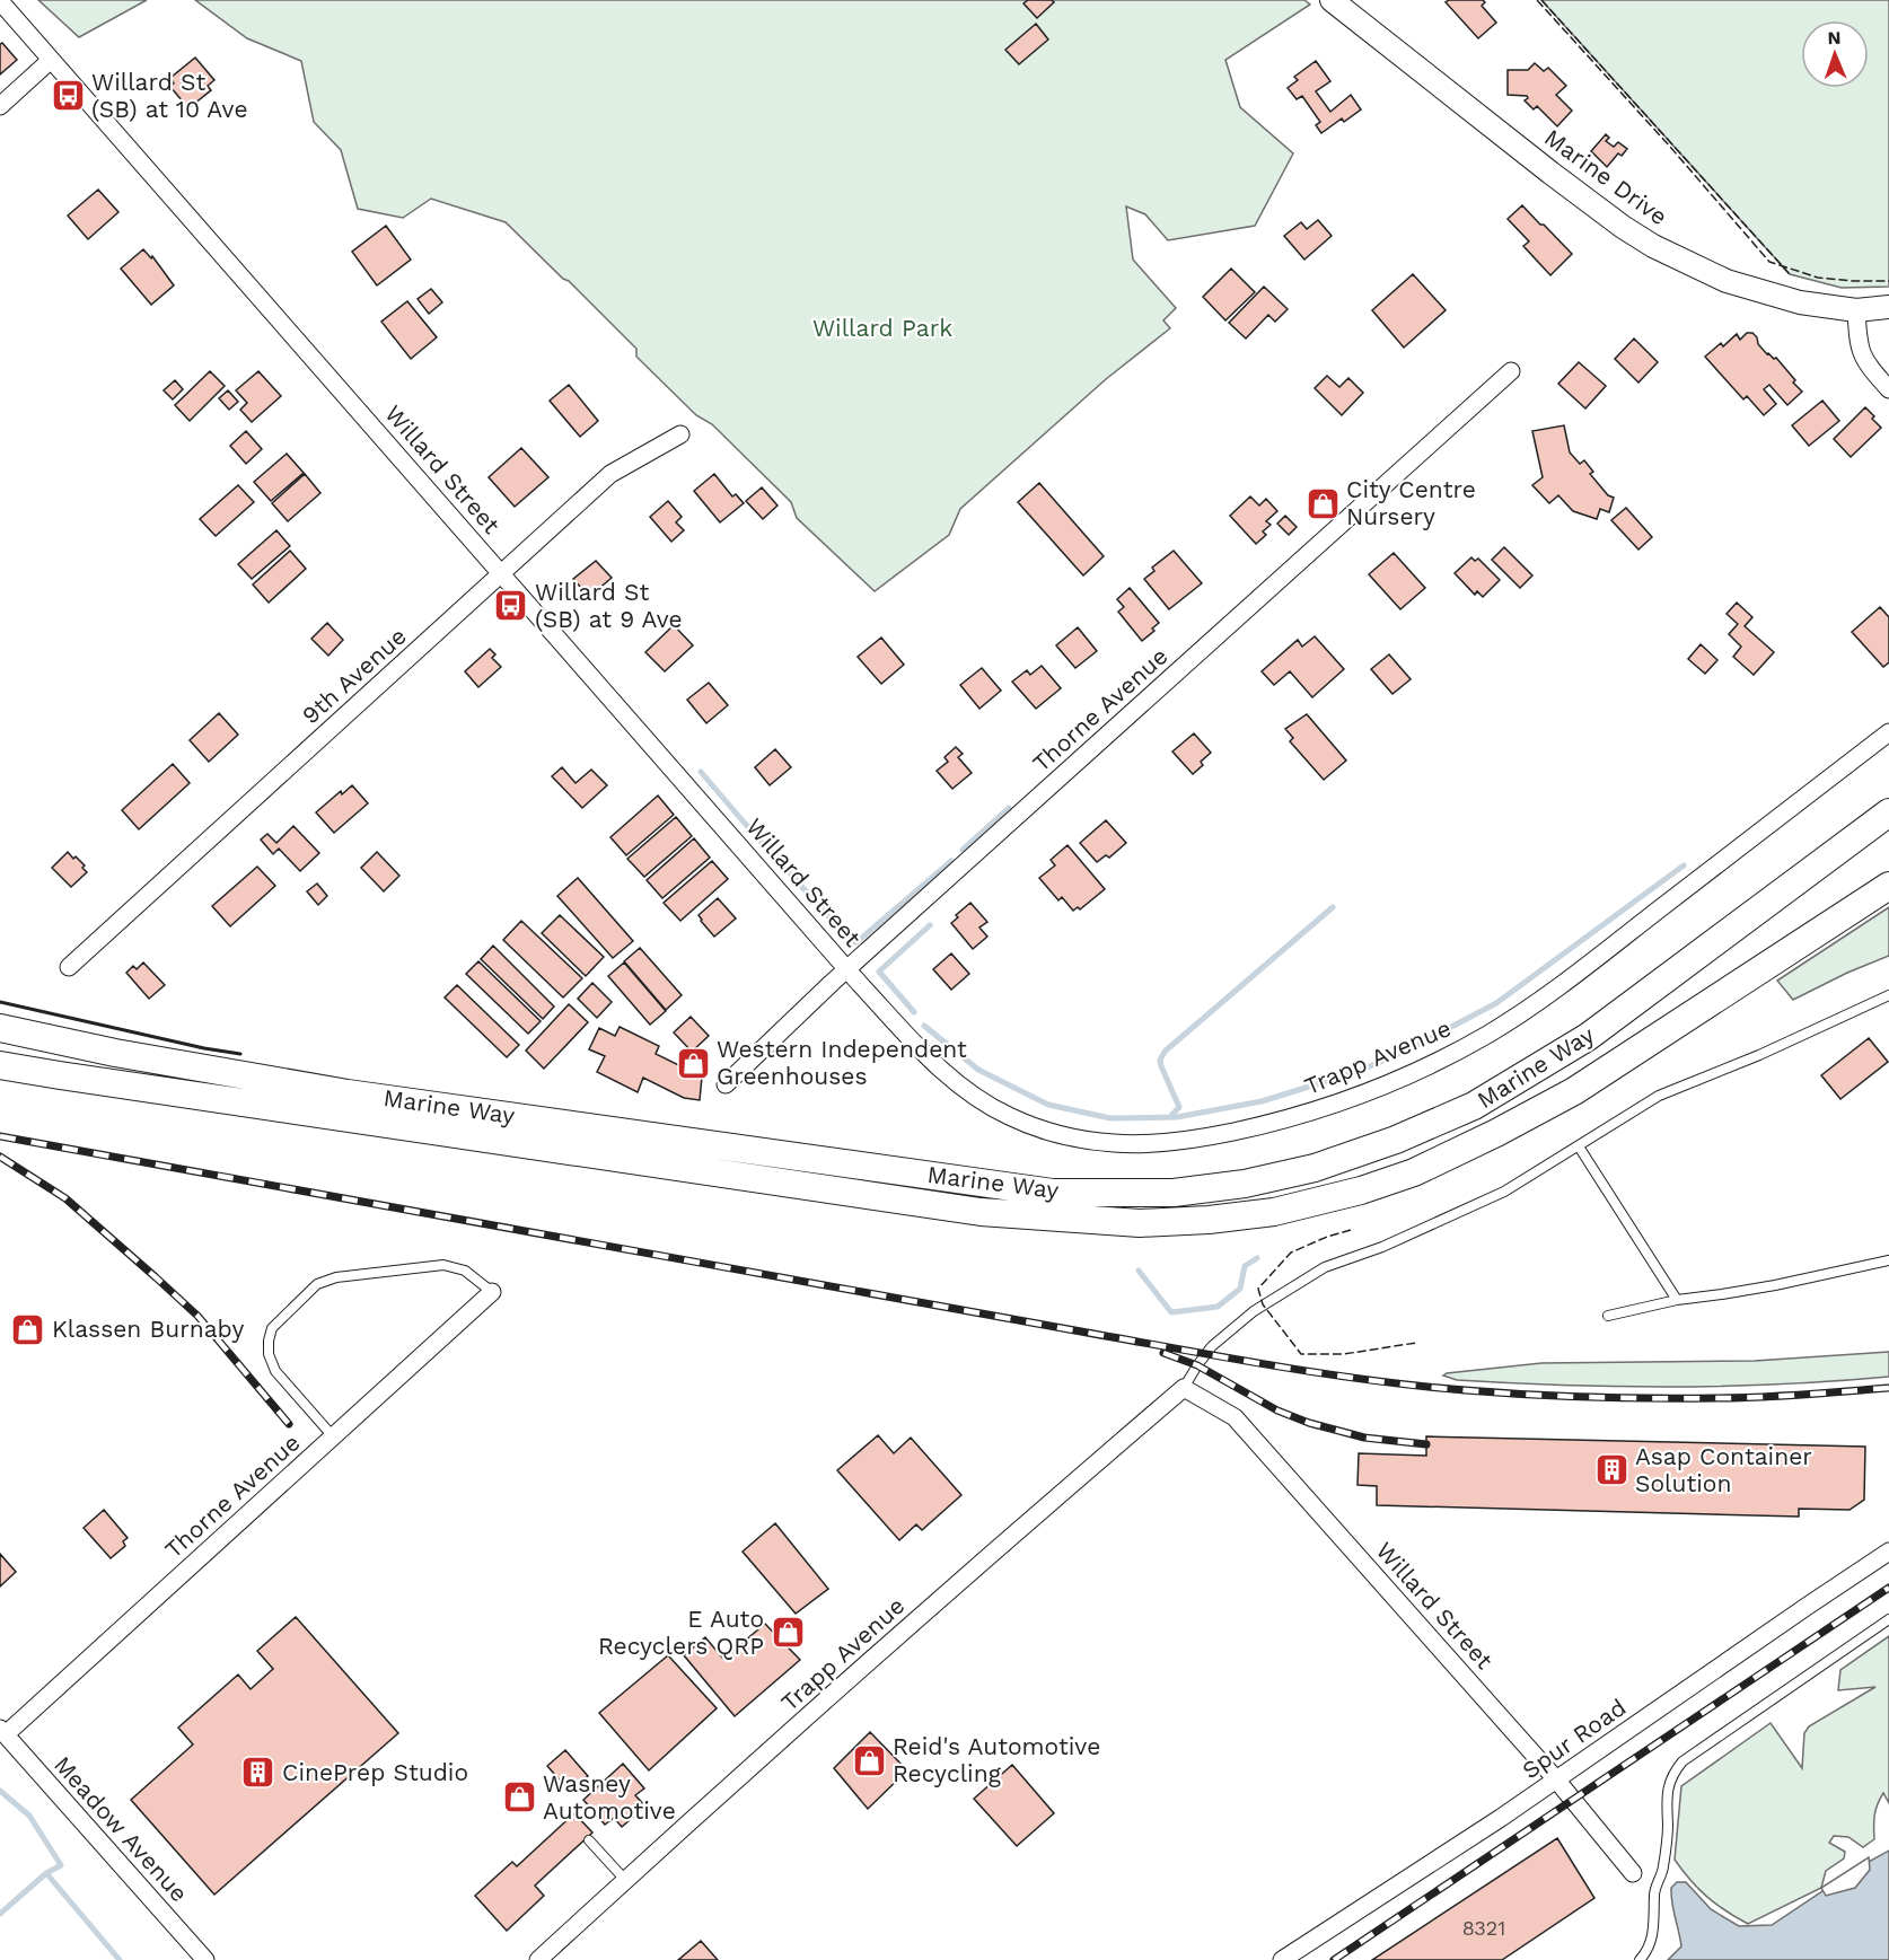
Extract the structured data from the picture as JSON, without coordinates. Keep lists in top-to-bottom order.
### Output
{
  "streets": {
    "main road": ["Marine Way"],
    "street": [
      "Marine Drive",
      "Willard Street",
      "9th Avenue",
      "Thorne Avenue",
      "Trapp Avenue",
      "Spur Road",
      "Meadow Avenue"
    ]
  },
  "crossings": [
    ["Willard Street", "9th Avenue"],
    ["Willard Street", "Thorne Avenue"],
    ["Willard Street", "Trapp Avenue"],
    ["Willard Street", "Spur Road"],
    ["Thorne Avenue", "Trapp Avenue"],
    ["Thorne Avenue", "Meadow Avenue"]
  ],
  "parks": ["Willard Park"],
  "places": {
    "bus stop": ["Willard St (SB) at 10 Ave", "Willard St (SB) at 9 Ave"],
    "shop": [
      "City Centre Nursery",
      "Western Independent Greenhouses",
      "Klassen Burnaby",
      "E Auto Recyclers QRP",
      "Reid's Automotive Recycling",
      "Wasney Automotive"
    ],
    "building": ["Asap Container Solution", "CinePrep Studio"]
  },
  "house_numbers": ["8321"],
  "north": "top"
}
